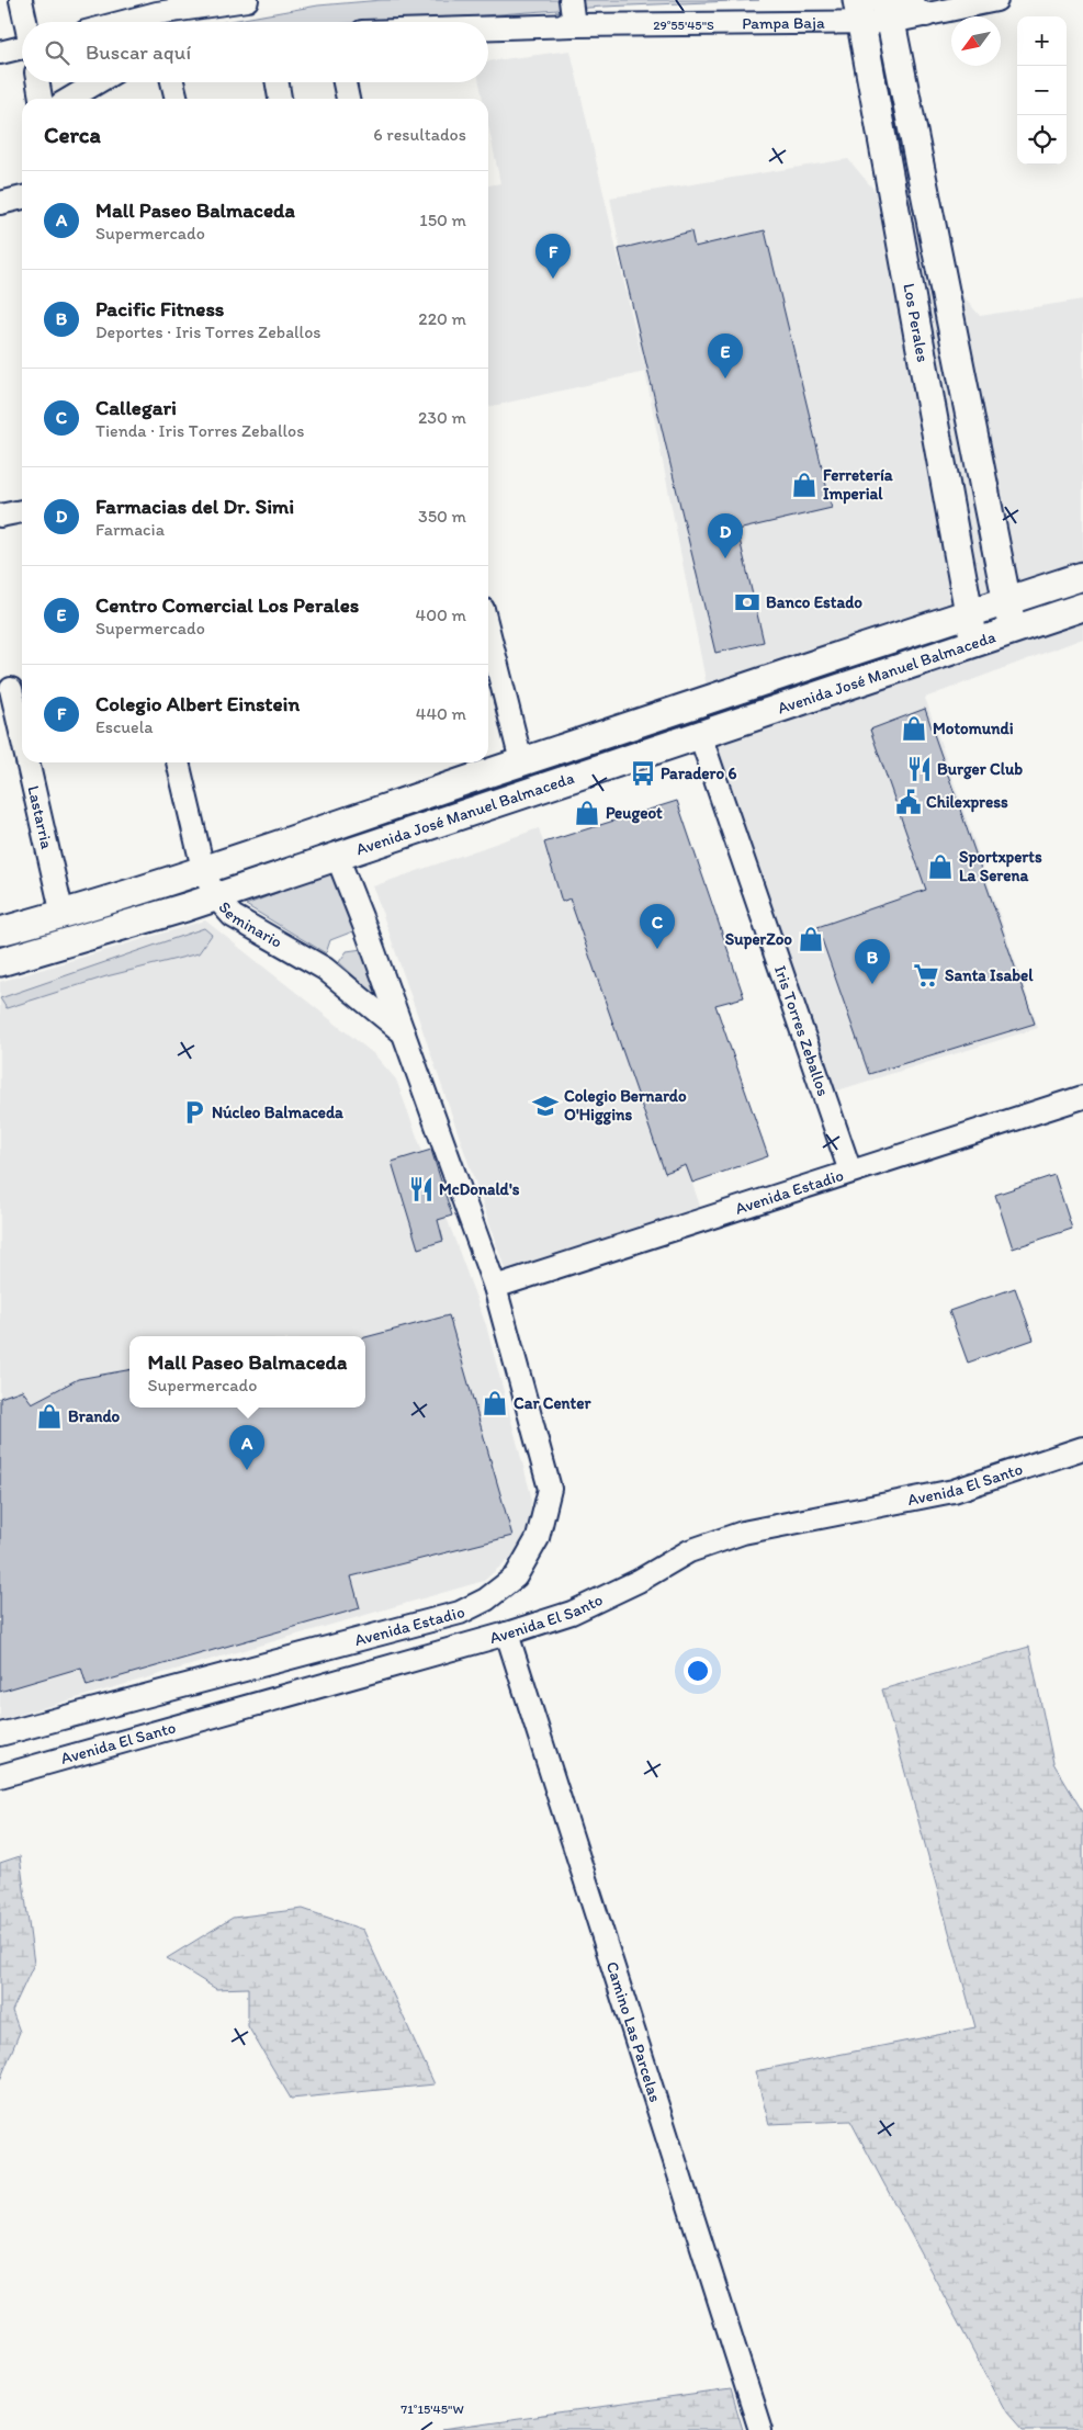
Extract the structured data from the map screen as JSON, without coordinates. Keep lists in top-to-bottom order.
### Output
{
  "streets": {
    "main road": ["Los Perales", "Avenida José Manuel Balmaceda"],
    "street": [
      "Pampa Baja",
      "Lastarria",
      "Seminario",
      "Iris Torres Zeballos",
      "Avenida Estadio",
      "Avenida El Santo",
      "Camino Las Parcelas"
    ]
  },
  "crossings": [
    ["Pampa Baja", "Los Perales"],
    ["Los Perales", "Avenida José Manuel Balmaceda"],
    ["Avenida José Manuel Balmaceda", "Lastarria"],
    ["Avenida José Manuel Balmaceda", "Seminario"],
    ["Avenida José Manuel Balmaceda", "Iris Torres Zeballos"],
    ["Avenida José Manuel Balmaceda", "Avenida Estadio"],
    ["Seminario", "Avenida Estadio"],
    ["Iris Torres Zeballos", "Avenida Estadio"],
    ["Avenida El Santo", "Camino Las Parcelas"]
  ],
  "places": {
    "shop": [
      "Ferretería Imperial",
      "Motomundi",
      "Peugeot",
      "Sportxperts La Serena",
      "SuperZoo",
      "Car Center",
      "Brando"
    ],
    "bank": ["Banco Estado"],
    "restaurant": ["Burger Club", "McDonald's"],
    "bus stop": ["Paradero 6"],
    "public building": ["Chilexpress"],
    "supermarket": ["Santa Isabel"],
    "school or university": ["Colegio Bernardo O'Higgins"],
    "parking": ["Núcleo Balmaceda"]
  },
  "north": "bottom left",
  "page": {
    "map_buttons": ["+", "−"],
    "search": "Buscar aquí",
    "heading": ["Cerca", "6 resultados"],
    "list": [
      {
        "mark": "A",
        "name": "Mall Paseo Balmaceda",
        "note": "Supermercado",
        "value": "150 m"
      },
      {
        "mark": "B",
        "name": "Pacific Fitness",
        "note": "Deportes · Iris Torres Zeballos",
        "value": "220 m"
      },
      {
        "mark": "C",
        "name": "Callegari",
        "note": "Tienda · Iris Torres Zeballos",
        "value": "230 m"
      },
      {
        "mark": "D",
        "name": "Farmacias del Dr. Simi",
        "note": "Farmacia",
        "value": "350 m"
      },
      {
        "mark": "E",
        "name": "Centro Comercial Los Perales",
        "note": "Supermercado",
        "value": "400 m"
      },
      {
        "mark": "F",
        "name": "Colegio Albert Einstein",
        "note": "Escuela",
        "value": "440 m"
      }
    ],
    "pins": [
      "F",
      "E",
      "D",
      "C",
      "B",
      "A"
    ],
    "popup": ["Mall Paseo Balmaceda", "Supermercado"]
  },
  "coordinates": ["29°55'45\"S", "71°15'45\"W"]
}
